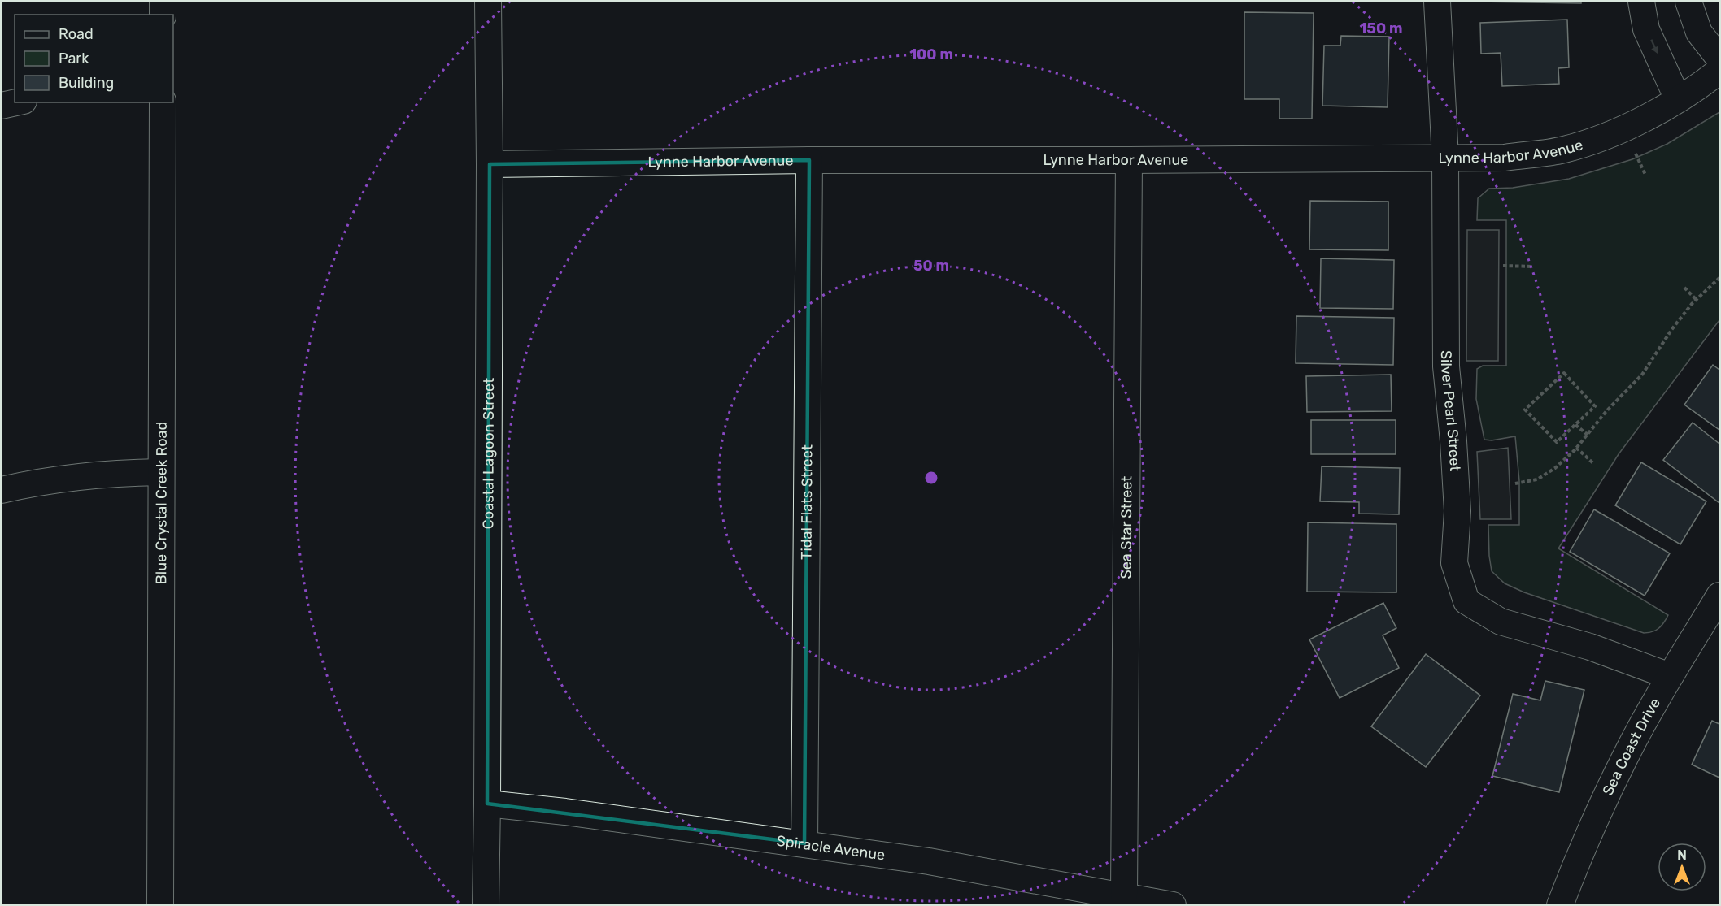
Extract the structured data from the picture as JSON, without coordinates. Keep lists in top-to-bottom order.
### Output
{
  "streets": {
    "street": [
      "Lynne Harbor Avenue",
      "Silver Pearl Street",
      "Coastal Lagoon Street",
      "Tidal Flats Street",
      "Blue Crystal Creek Road",
      "Sea Star Street",
      "Sea Coast Drive",
      "Spiracle Avenue"
    ]
  },
  "crossings": [
    ["Lynne Harbor Avenue", "Silver Pearl Street"],
    ["Lynne Harbor Avenue", "Coastal Lagoon Street"],
    ["Lynne Harbor Avenue", "Tidal Flats Street"],
    ["Lynne Harbor Avenue", "Sea Star Street"],
    ["Silver Pearl Street", "Sea Coast Drive"],
    ["Coastal Lagoon Street", "Spiracle Avenue"],
    ["Tidal Flats Street", "Spiracle Avenue"],
    ["Sea Star Street", "Spiracle Avenue"]
  ],
  "legend": ["Road", "Park", "Building"],
  "north": "top",
  "rings": ["150 m", "100 m", "50 m"]
}
